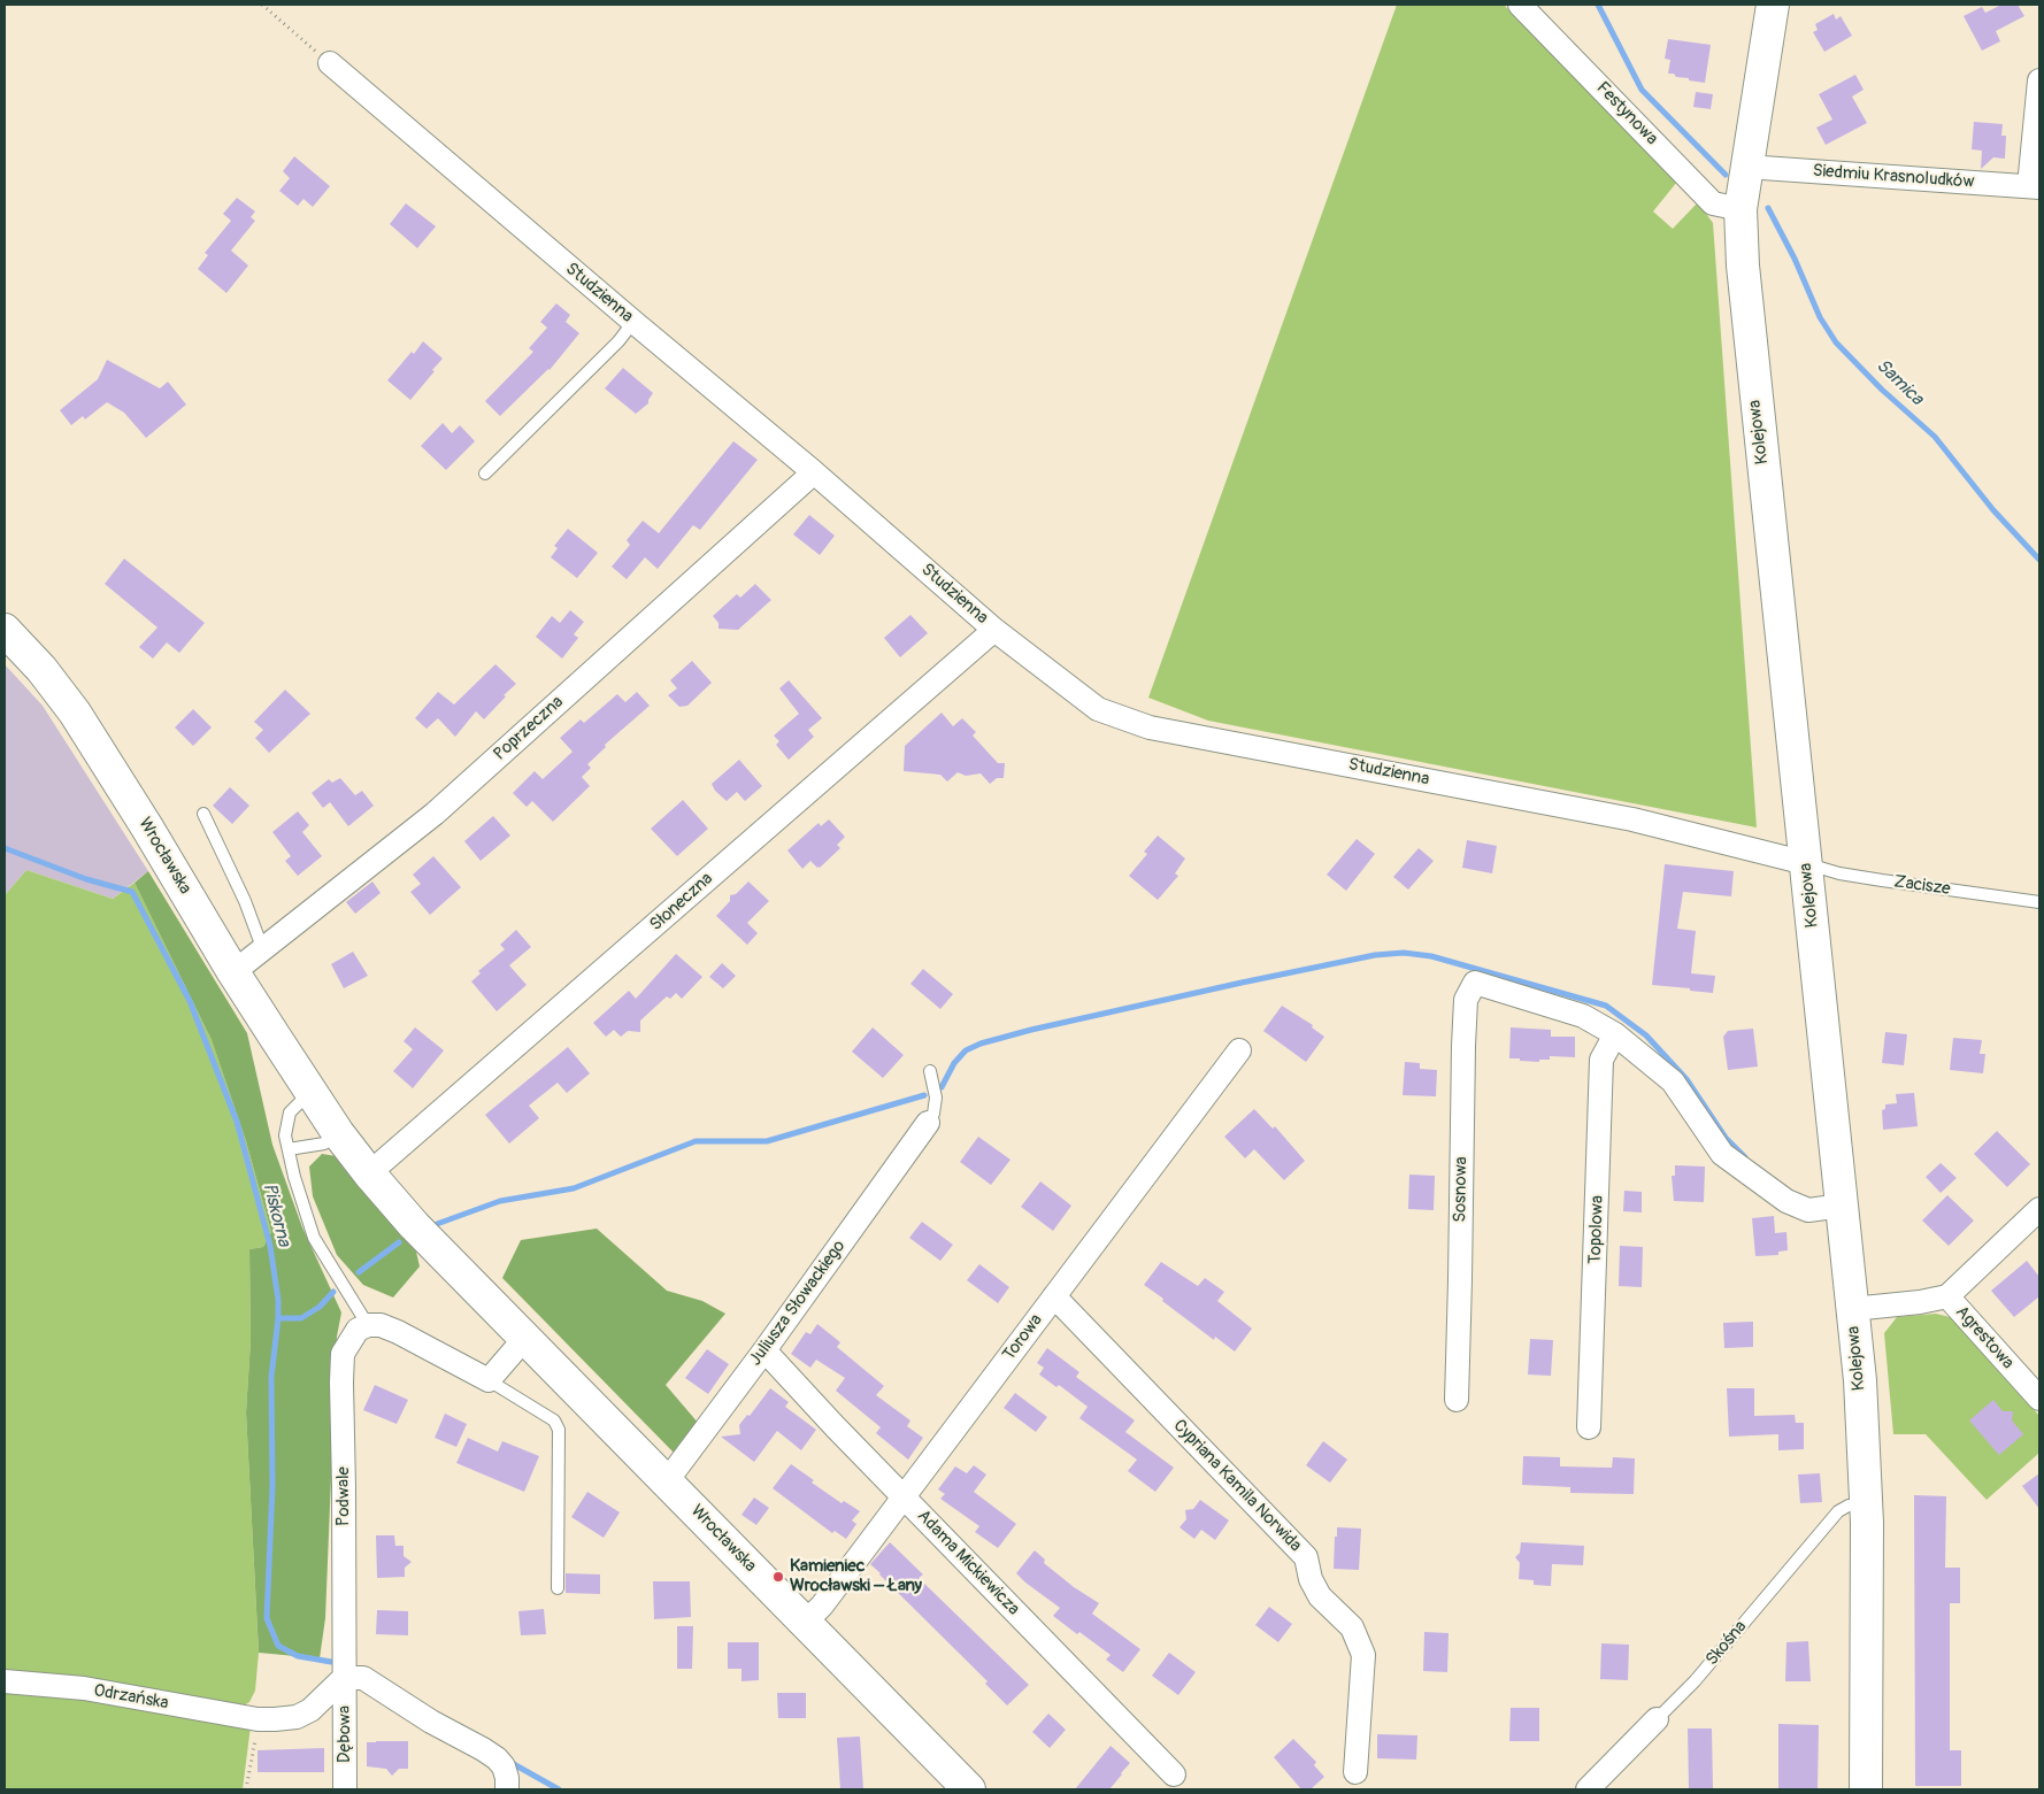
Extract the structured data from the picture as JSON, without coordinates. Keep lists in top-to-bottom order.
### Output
{
  "streets": {
    "street": [
      "Festynowa",
      "Siedmiu Krasnoludków",
      "Studzienna",
      "Kolejowa",
      "Poprzeczna",
      "Wrocławska",
      "Słoneczna",
      "Sosnowa",
      "Topolowa",
      "Juliusza Słowackiego",
      "Torowa",
      "Agrestowa",
      "Cypriana Kamila Norwida",
      "Podwale",
      "Adama Mickiewicza",
      "Skośna",
      "Odrzańska",
      "Dębowa"
    ],
    "lane": ["Zacisze"]
  },
  "crossings": [
    ["Festynowa", "Kolejowa"],
    ["Siedmiu Krasnoludków", "Kolejowa"],
    ["Studzienna", "Kolejowa"],
    ["Studzienna", "Poprzeczna"],
    ["Studzienna", "Zacisze"],
    ["Studzienna", "Słoneczna"],
    ["Kolejowa", "Zacisze"],
    ["Kolejowa", "Agrestowa"],
    ["Kolejowa", "Skośna"],
    ["Poprzeczna", "Wrocławska"],
    ["Wrocławska", "Słoneczna"],
    ["Wrocławska", "Juliusza Słowackiego"],
    ["Wrocławska", "Torowa"],
    ["Sosnowa", "Topolowa"],
    ["Juliusza Słowackiego", "Adama Mickiewicza"],
    ["Torowa", "Cypriana Kamila Norwida"],
    ["Torowa", "Adama Mickiewicza"],
    ["Podwale", "Dębowa"]
  ],
  "water": ["Samica", "Piskorna"],
  "places": ["Kamieniec Wrocławski – Łany"]
}
